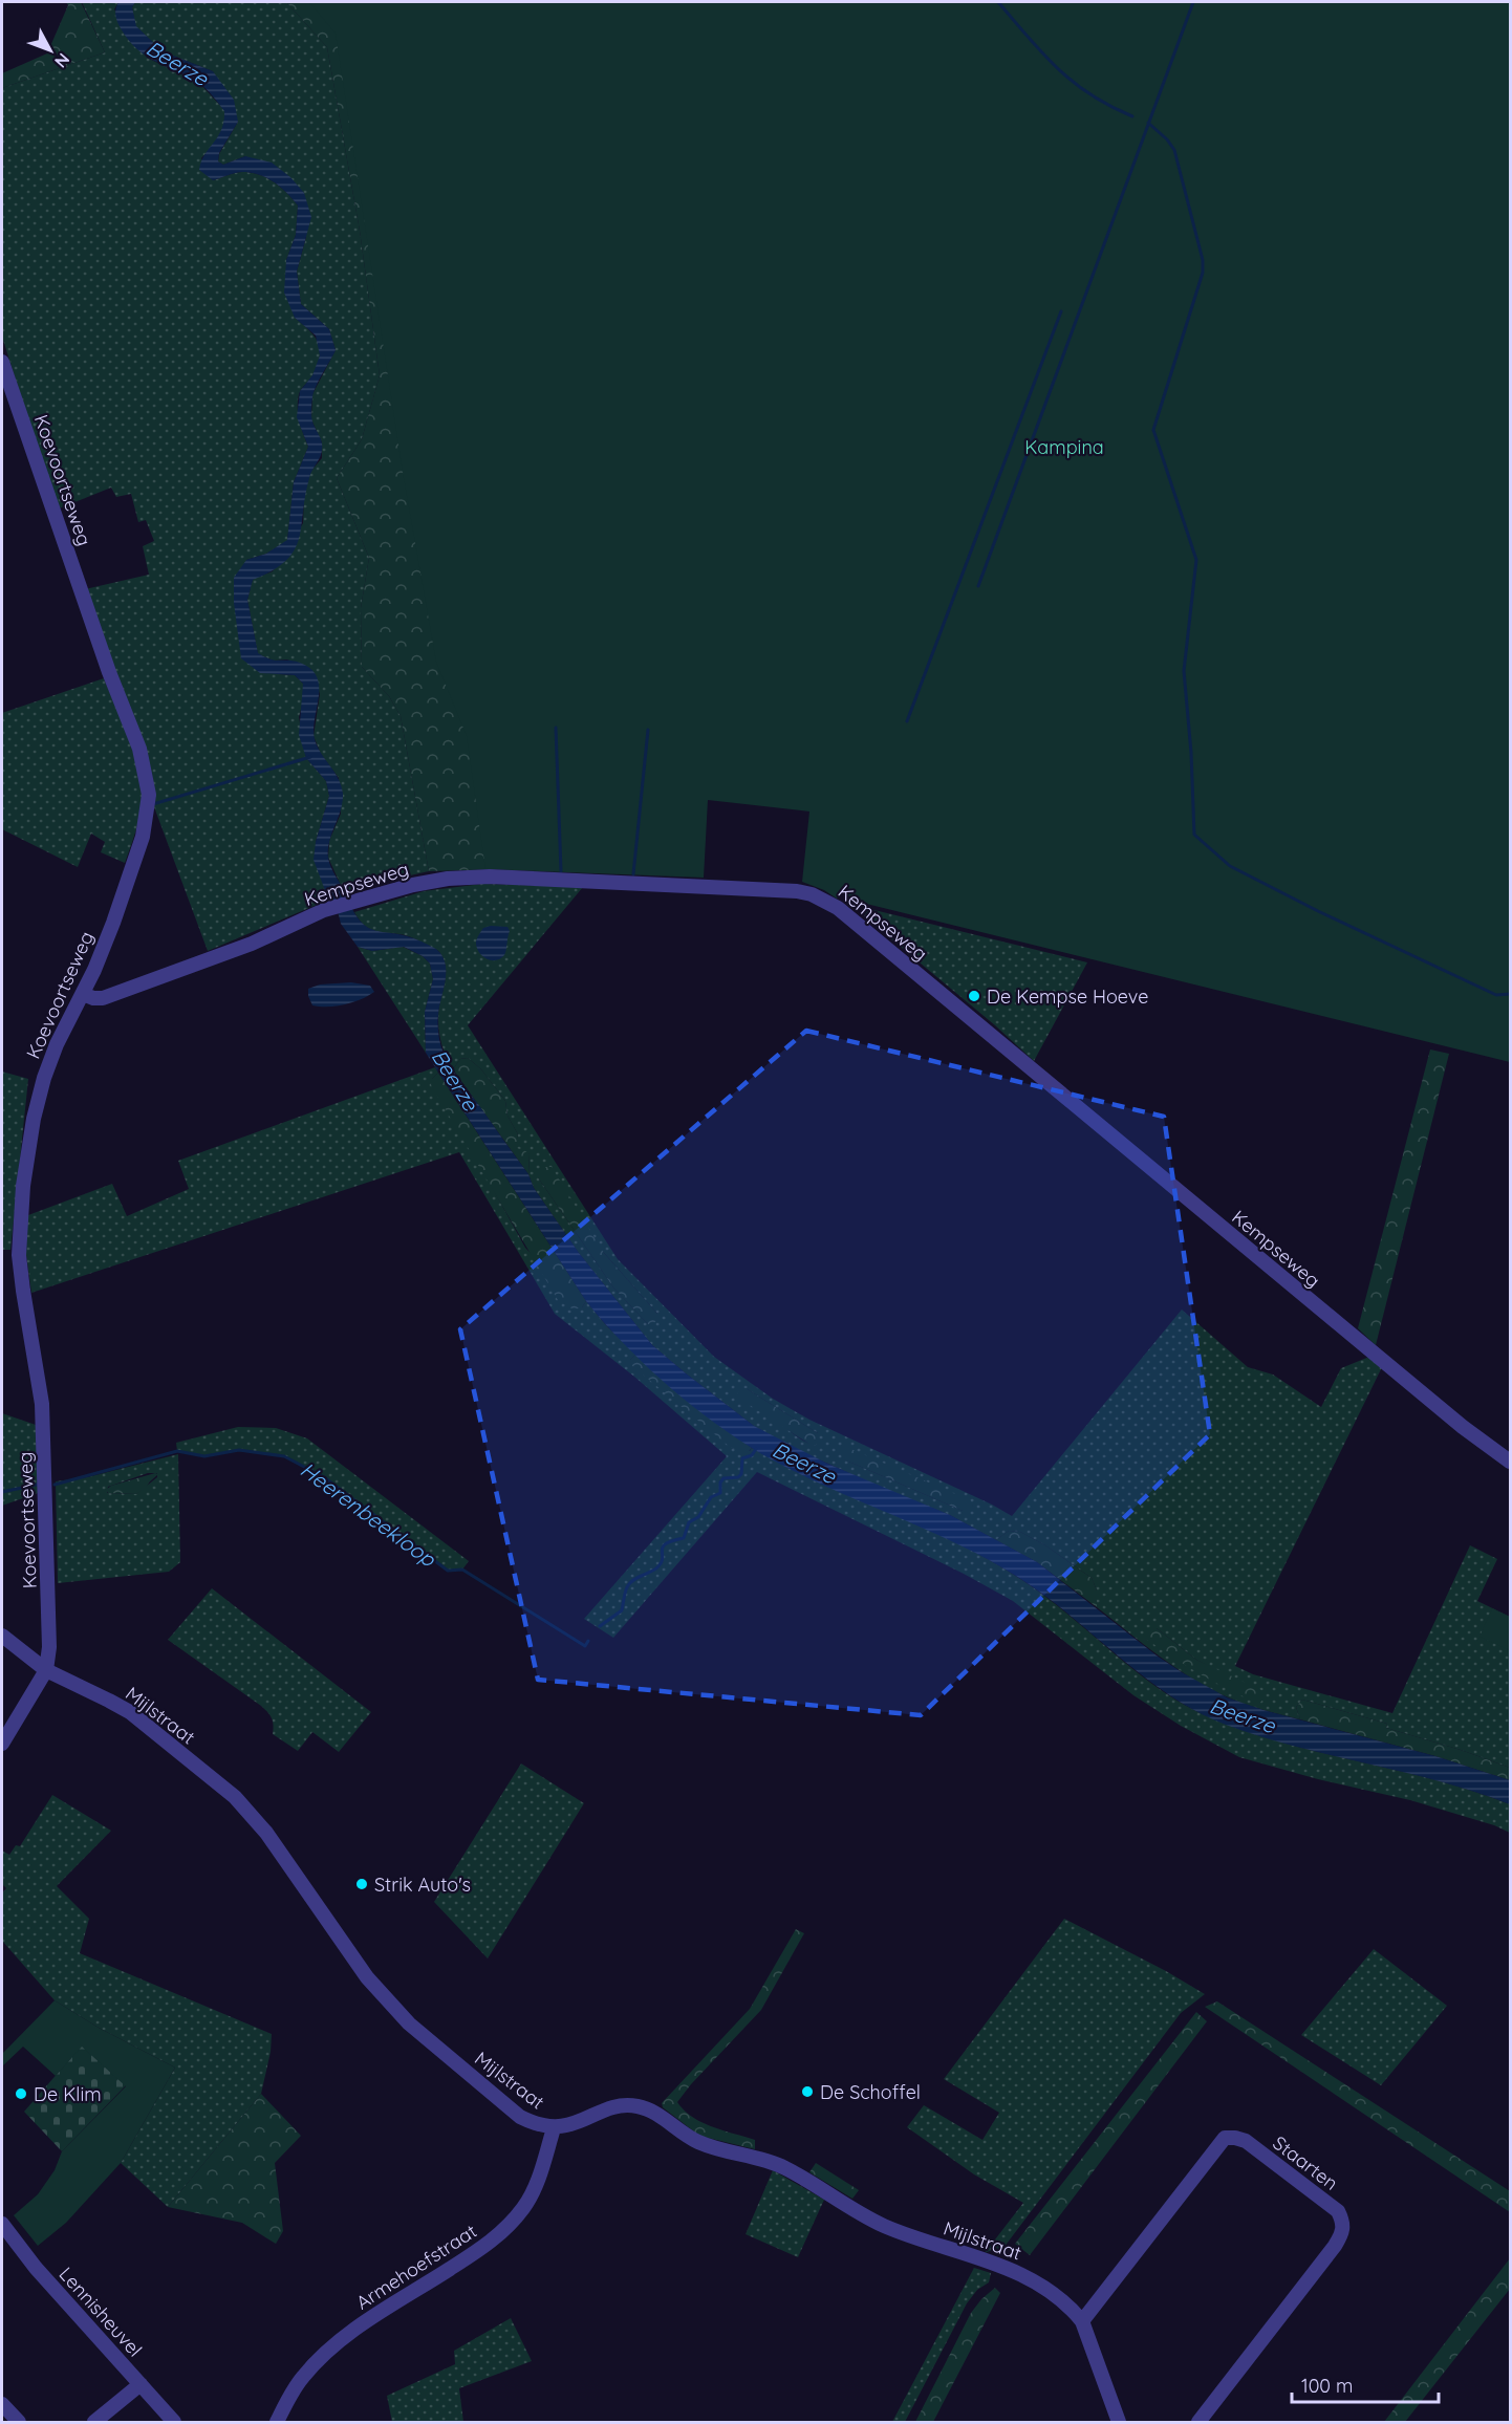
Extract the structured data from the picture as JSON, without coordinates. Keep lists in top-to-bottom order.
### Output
{
  "streets": {
    "street": [
      "Koevoortseweg",
      "Kempseweg",
      "Mijlstraat",
      "Staarten",
      "Armehoefstraat",
      "Lennisheuvel"
    ]
  },
  "crossings": [
    ["Koevoortseweg", "Kempseweg"],
    ["Koevoortseweg", "Mijlstraat"],
    ["Mijlstraat", "Staarten"],
    ["Mijlstraat", "Armehoefstraat"]
  ],
  "water": ["Beerze", "Heerenbeekloop"],
  "parks": ["Kampina"],
  "places": [
    "De Kempse Hoeve",
    "Strik Auto's",
    "De Schoffel",
    "De Klim"
  ],
  "scale_bar": "100 m",
  "north": "bottom right"
}
